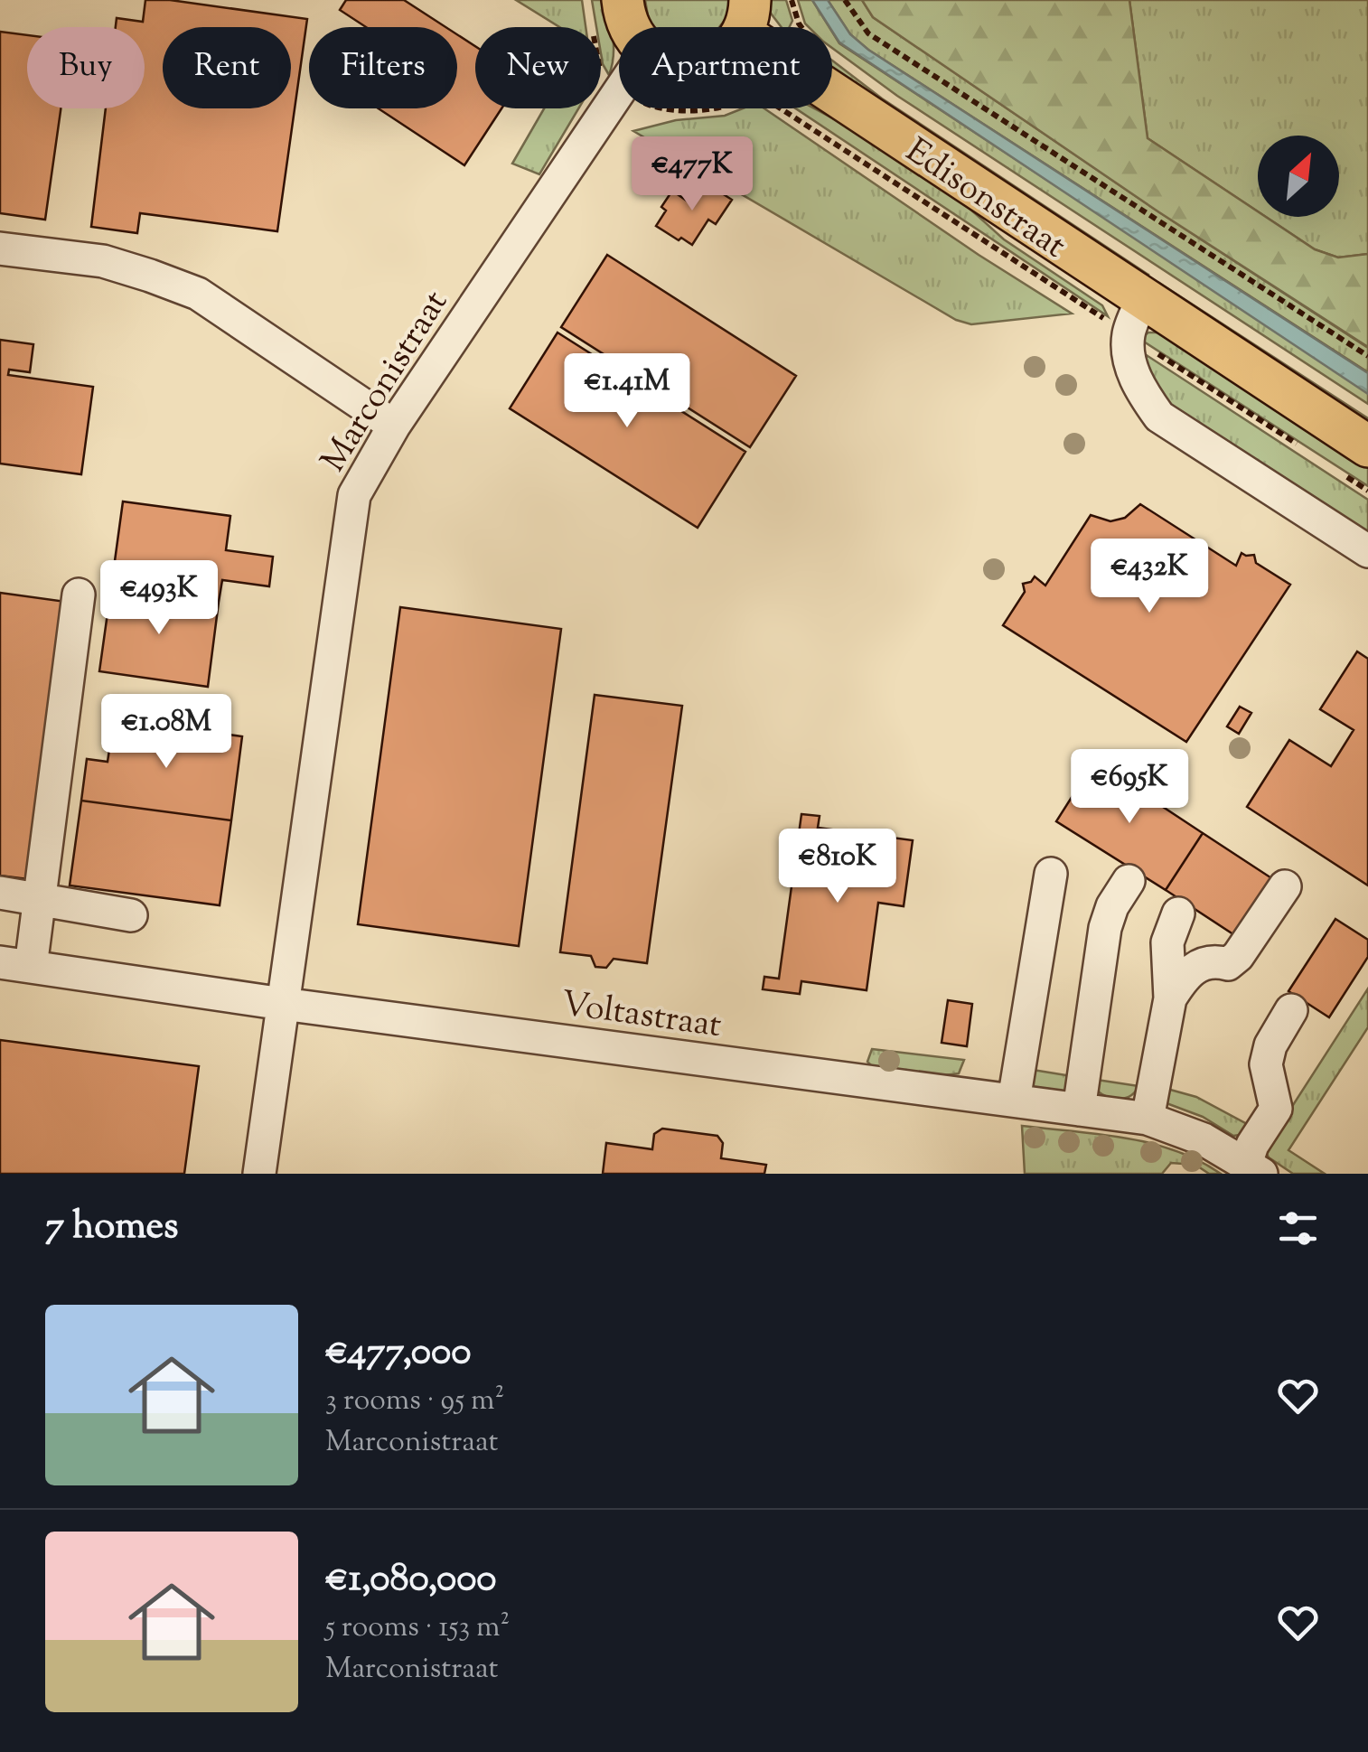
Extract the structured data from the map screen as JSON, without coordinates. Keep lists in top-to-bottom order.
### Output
{
  "streets": {
    "main road": ["Edisonstraat"],
    "street": ["Marconistraat", "Voltastraat"]
  },
  "crossings": [
    ["Marconistraat", "Voltastraat"]
  ],
  "north": "top right",
  "page": {
    "chip": [
      "Buy",
      "Rent",
      "Filters",
      "New",
      "Apartment"
    ],
    "price": [
      "€477K",
      "€1.41M",
      "€432K",
      "€493K",
      "€1.08M",
      "€695K",
      "€810K"
    ],
    "heading": "7 homes",
    "list": [
      {
        "name": "€477,000",
        "note": "3 rooms · 95 m² · Marconistraat"
      },
      {
        "name": "€1,080,000",
        "note": "5 rooms · 153 m² · Marconistraat"
      }
    ]
  }
}
